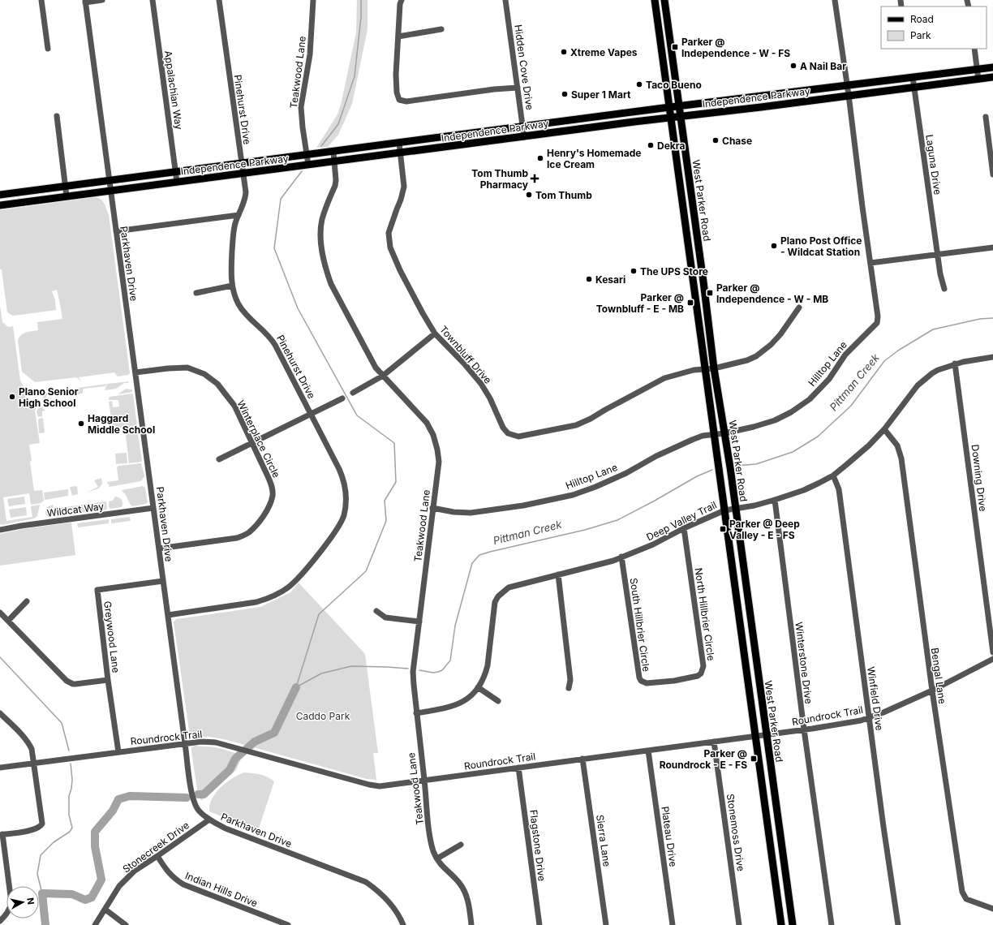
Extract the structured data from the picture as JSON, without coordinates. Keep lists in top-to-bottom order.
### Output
{
  "streets": {
    "main road": ["Independence Parkway", "West Parker Road"],
    "street": [
      "Hidden Cove Drive",
      "Teakwood Lane",
      "Appalachian Way",
      "Pinehurst Drive",
      "Laguna Drive",
      "Parkhaven Drive",
      "Townbluff Drive",
      "Hilltop Lane",
      "Winterplace Circle",
      "Downing Drive",
      "Wildcat Way",
      "Deep Valley Trail",
      "North Hillbrier Circle",
      "South Hillbrier Circle",
      "Greywood Lane",
      "Winterstone Drive",
      "Bengal Lane",
      "Winfield Drive",
      "Roundrock Trail",
      "Stonemoss Drive",
      "Plateau Drive",
      "Sierra Lane",
      "Flagstone Drive",
      "Stonecreek Drive",
      "Indian Hills Drive"
    ]
  },
  "crossings": [
    ["Hidden Cove Drive", "Independence Parkway"],
    ["Teakwood Lane", "Independence Parkway"],
    ["Teakwood Lane", "Hilltop Lane"],
    ["Teakwood Lane", "Deep Valley Trail"],
    ["Teakwood Lane", "Roundrock Trail"],
    ["Appalachian Way", "Independence Parkway"],
    ["Independence Parkway", "Pinehurst Drive"],
    ["Independence Parkway", "Laguna Drive"],
    ["Independence Parkway", "West Parker Road"],
    ["Independence Parkway", "Parkhaven Drive"],
    ["Independence Parkway", "Townbluff Drive"],
    ["Independence Parkway", "Hilltop Lane"],
    ["Pinehurst Drive", "Parkhaven Drive"],
    ["West Parker Road", "Townbluff Drive"],
    ["West Parker Road", "Hilltop Lane"],
    ["West Parker Road", "Deep Valley Trail"],
    ["West Parker Road", "Roundrock Trail"],
    ["Parkhaven Drive", "Winterplace Circle"],
    ["Parkhaven Drive", "Wildcat Way"],
    ["Parkhaven Drive", "Greywood Lane"],
    ["Parkhaven Drive", "Roundrock Trail"],
    ["Parkhaven Drive", "Stonecreek Drive"],
    ["Downing Drive", "Deep Valley Trail"],
    ["Deep Valley Trail", "North Hillbrier Circle"],
    ["Deep Valley Trail", "South Hillbrier Circle"],
    ["Deep Valley Trail", "Winterstone Drive"],
    ["Deep Valley Trail", "Bengal Lane"],
    ["Deep Valley Trail", "Winfield Drive"],
    ["North Hillbrier Circle", "South Hillbrier Circle"],
    ["Greywood Lane", "Roundrock Trail"],
    ["Winterstone Drive", "Roundrock Trail"],
    ["Bengal Lane", "Roundrock Trail"],
    ["Winfield Drive", "Roundrock Trail"],
    ["Roundrock Trail", "Stonemoss Drive"],
    ["Roundrock Trail", "Plateau Drive"],
    ["Roundrock Trail", "Sierra Lane"],
    ["Roundrock Trail", "Flagstone Drive"],
    ["Stonecreek Drive", "Indian Hills Drive"]
  ],
  "water": ["Pittman Creek"],
  "parks": ["Caddo Park"],
  "places": {
    "transit": [
      "Parker @ Independence - W - FS",
      "Parker @ Independence - W - MB",
      "Parker @ Townbluff - E - MB",
      "Parker @ Deep Valley - E - FS",
      "Parker @ Roundrock - E - FS"
    ],
    "other": [
      "Xtreme Vapes",
      "A Nail Bar",
      "Taco Bueno",
      "Super 1 Mart",
      "Chase",
      "Dekra",
      "Henry's Homemade Ice Cream",
      "Tom Thumb",
      "Plano Post Office - Wildcat Station",
      "The UPS Store",
      "Kesari",
      "Plano Senior High School",
      "Haggard Middle School"
    ],
    "health": ["Tom Thumb Pharmacy"]
  },
  "legend": ["Road", "Park"],
  "north": "right"
}
